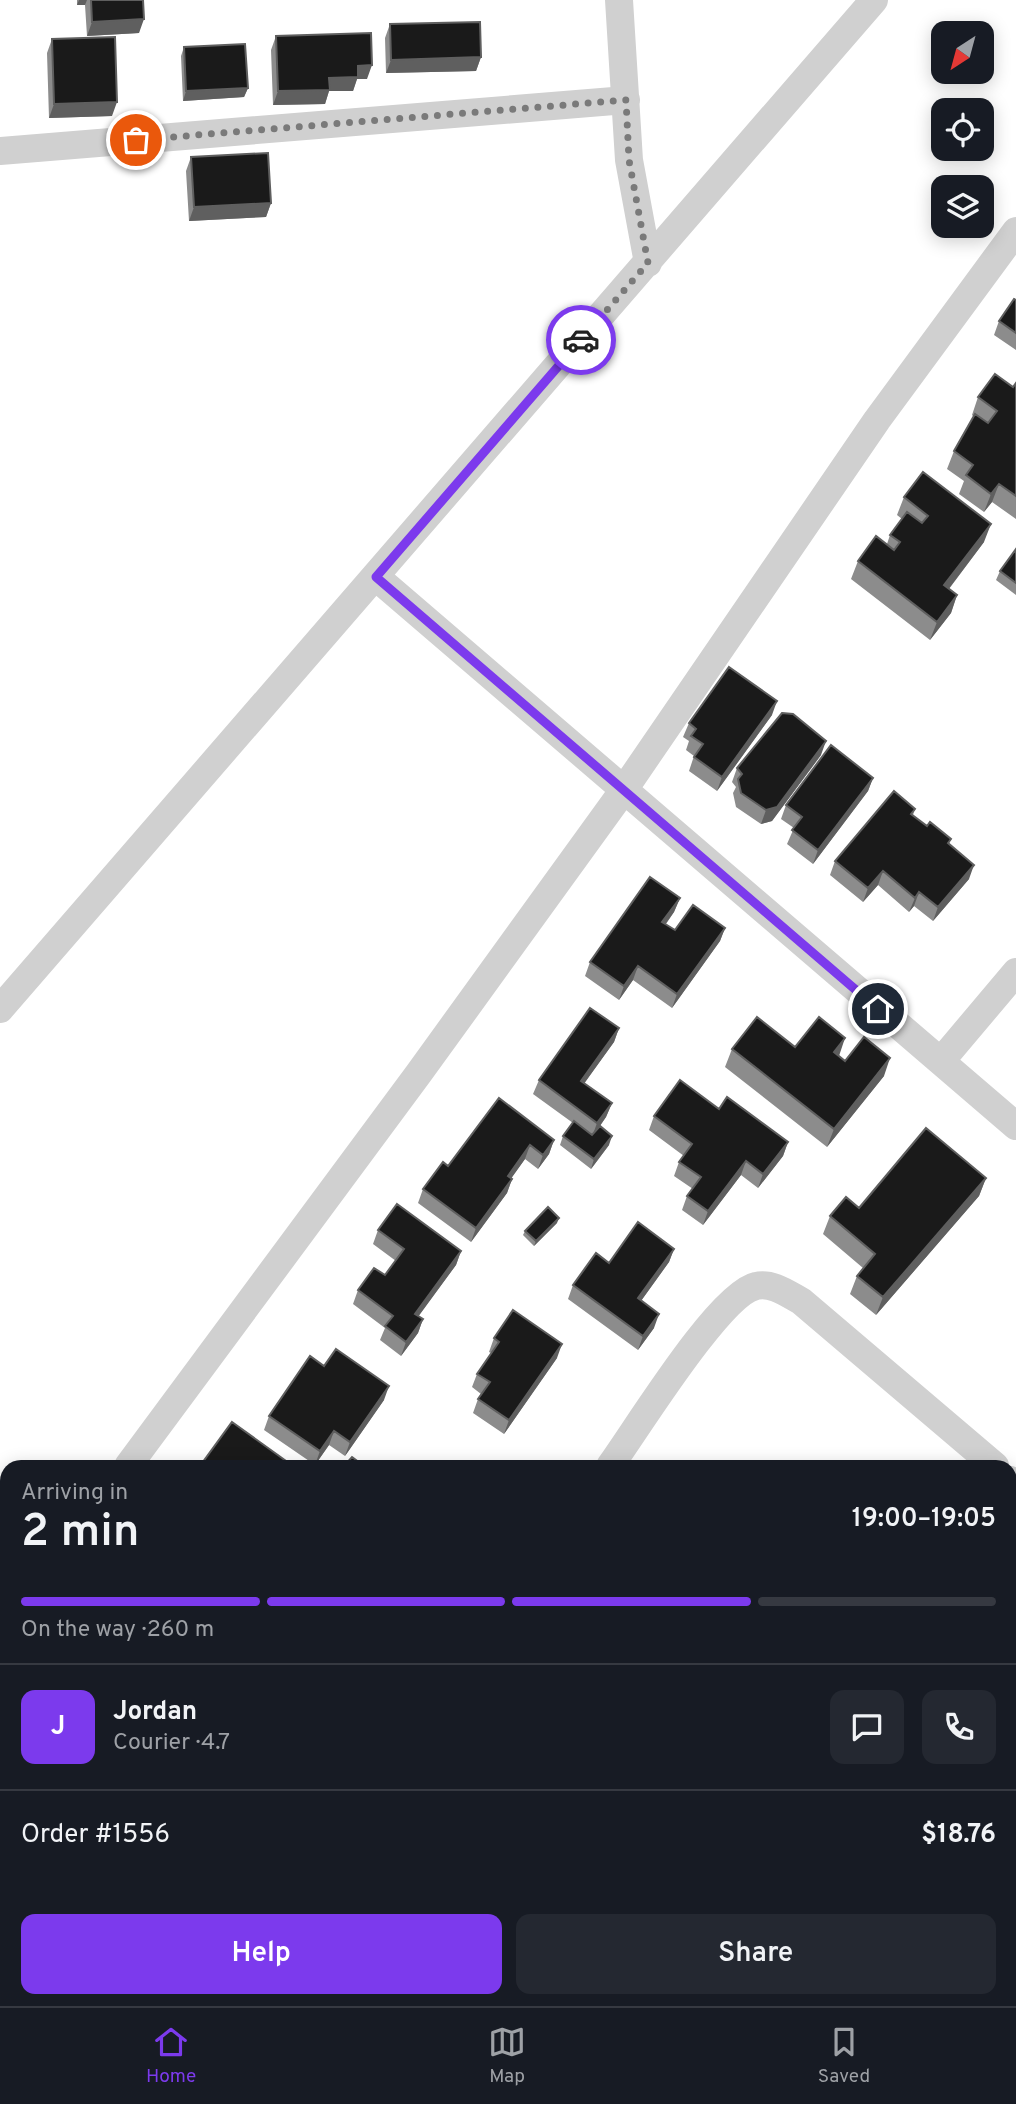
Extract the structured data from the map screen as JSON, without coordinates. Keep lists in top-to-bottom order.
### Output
{
  "north": "bottom left",
  "page": {
    "heading": ["2 min", "Arriving in", "19:00–19:05"],
    "panel": [
      "Jordan",
      "Courier · 4.7",
      "Order #1556",
      "$18.76"
    ],
    "bar": "On the way · 260 m",
    "round": "J",
    "buttons": ["Help", "Share"],
    "tabs": ["Home", "Map", "Saved"]
  }
}
